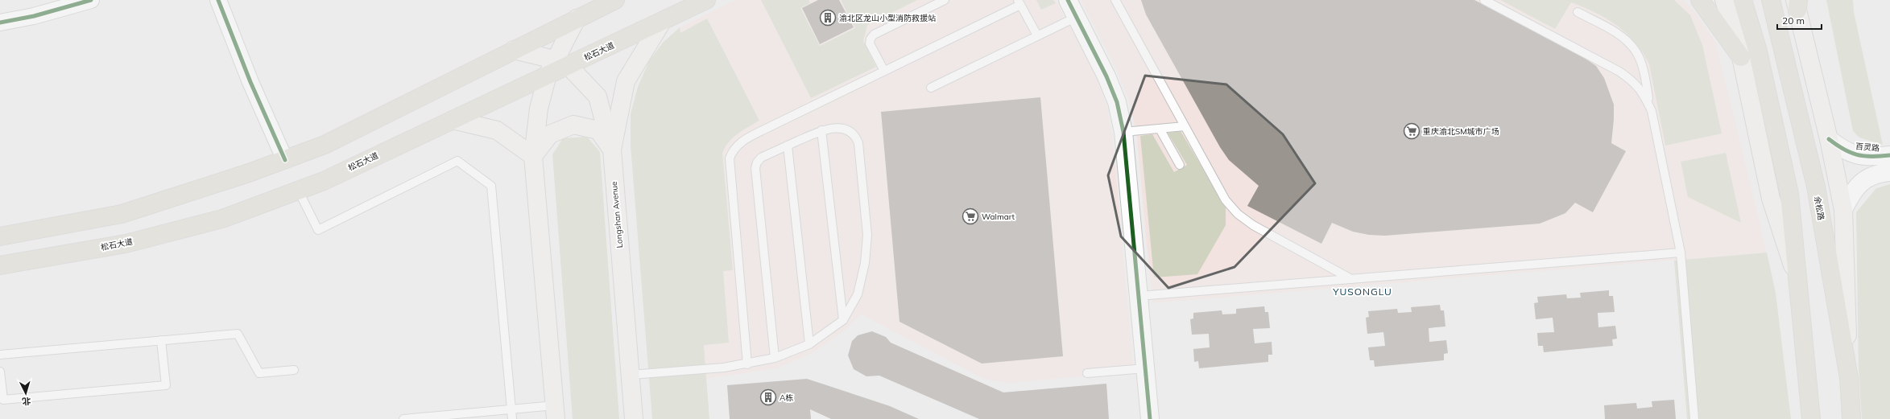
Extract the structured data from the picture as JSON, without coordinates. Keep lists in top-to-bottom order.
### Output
{
  "streets": {
    "highway": ["松石大道", "余松路"],
    "main road": ["Longshan Avenue"],
    "street": ["百灵路"]
  },
  "crossings": [
    ["松石大道", "Longshan Avenue"]
  ],
  "districts": ["YUSONGLU"],
  "places": {
    "building": ["渝北区龙山小型消防救援站", "A栋"],
    "supermarket": ["重庆渝北SM城市广场", "Walmart"]
  },
  "scale_bar": "20 m",
  "north": "bottom"
}
